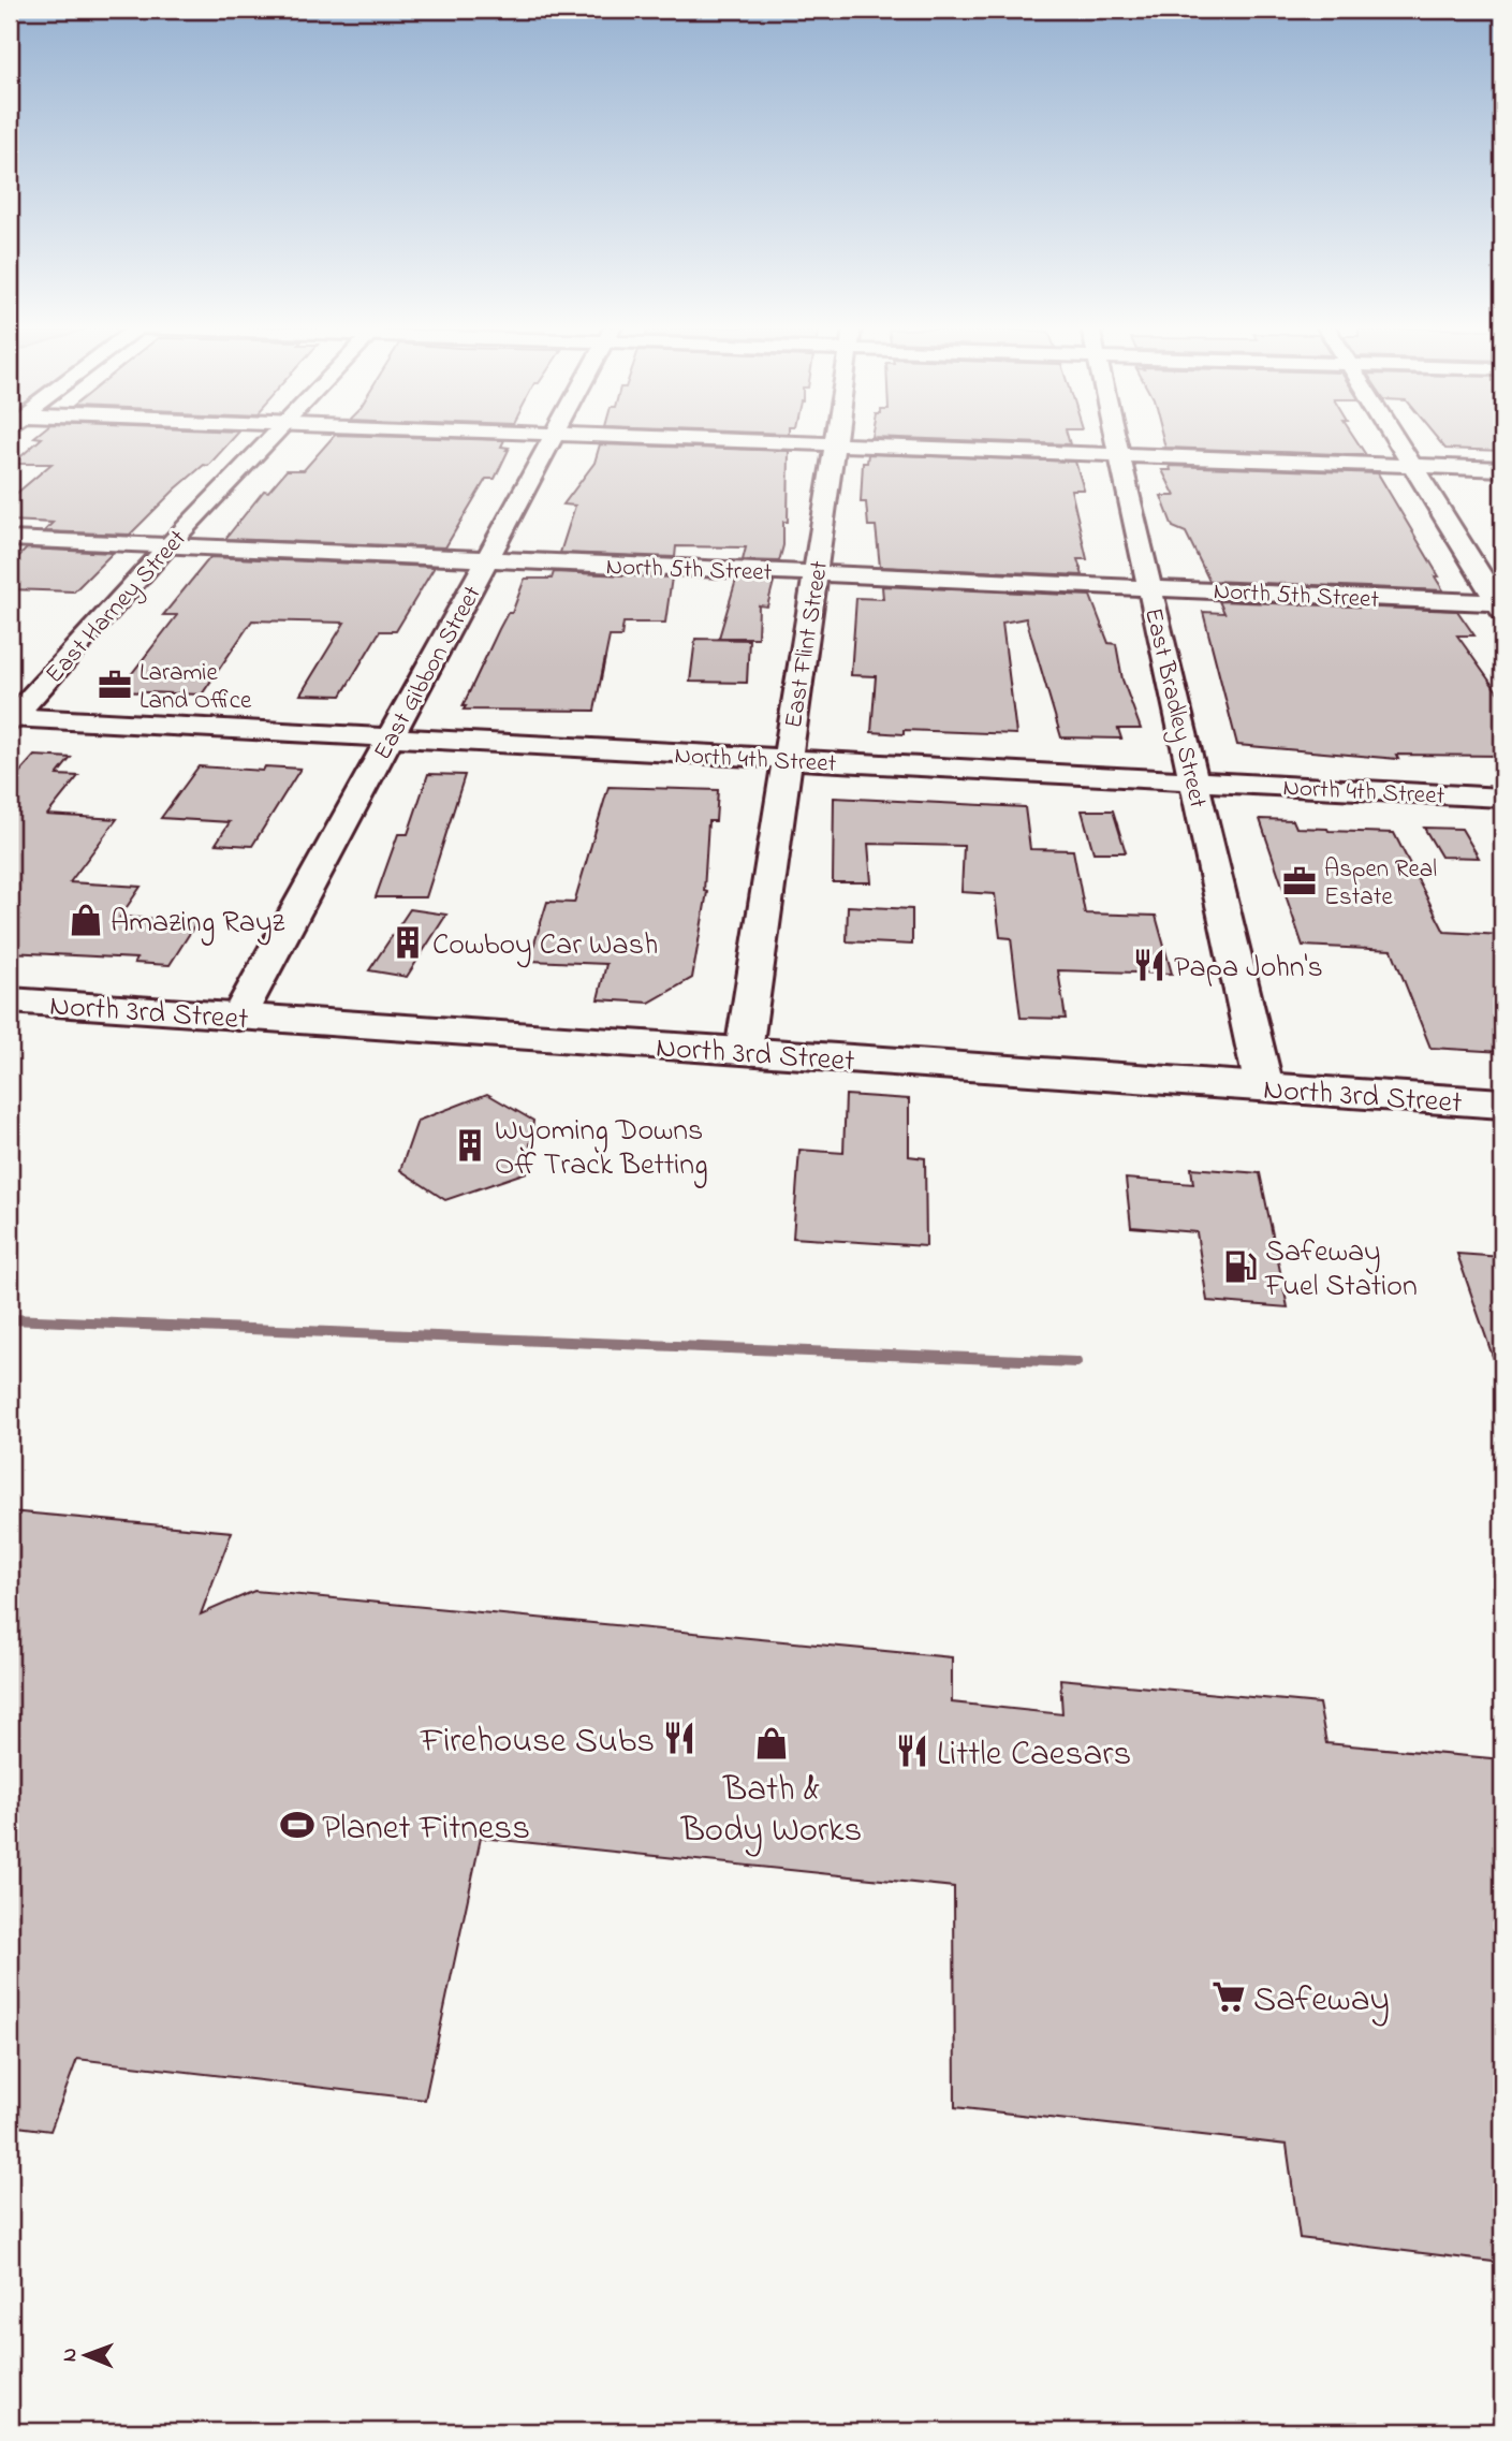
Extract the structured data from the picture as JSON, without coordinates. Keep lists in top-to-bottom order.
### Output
{
  "streets": {
    "street": [
      "North 5th Street",
      "East Harney Street",
      "East Flint Street",
      "East Gibbon Street",
      "East Bradley Street",
      "North 4th Street",
      "North 3rd Street"
    ]
  },
  "crossings": [
    ["North 5th Street", "East Harney Street"],
    ["North 5th Street", "East Flint Street"],
    ["North 5th Street", "East Gibbon Street"],
    ["North 5th Street", "East Bradley Street"],
    ["East Harney Street", "North 4th Street"],
    ["East Flint Street", "North 4th Street"],
    ["East Flint Street", "North 3rd Street"],
    ["East Gibbon Street", "North 4th Street"],
    ["East Gibbon Street", "North 3rd Street"],
    ["East Bradley Street", "North 4th Street"],
    ["East Bradley Street", "North 3rd Street"]
  ],
  "places": {
    "office": ["Laramie Land Office", "Aspen Real Estate"],
    "shop": ["Amazing Rayz", "Bath & Body Works"],
    "building": ["Cowboy Car Wash", "Wyoming Downs Off Track Betting"],
    "restaurant": ["Papa John's", "Firehouse Subs", "Little Caesars"],
    "fuel station": ["Safeway Fuel Station"],
    "sports": ["Planet Fitness"],
    "supermarket": ["Safeway"]
  },
  "north": "left"
}
